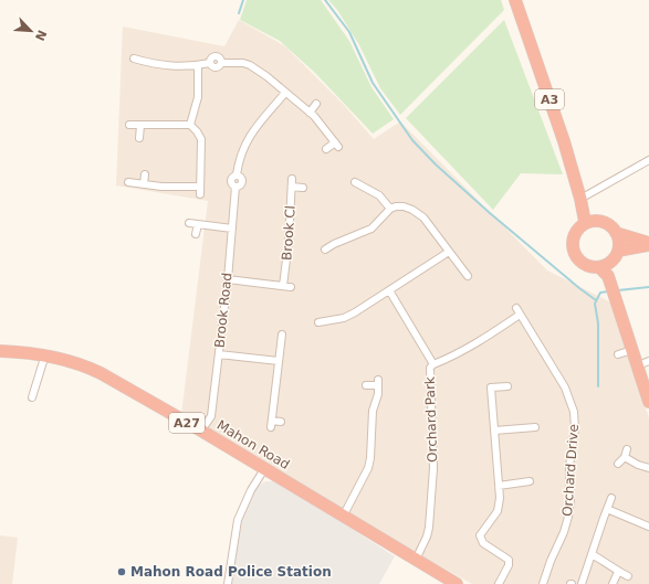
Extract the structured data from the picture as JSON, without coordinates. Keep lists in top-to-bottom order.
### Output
{
  "streets": {
    "highway": ["A3", "A27", "Mahon Road"],
    "street": [
      "Brook Cl",
      "Brook Road",
      "Orchard Park",
      "Orchard Drive"
    ]
  },
  "crossings": [
    ["Brook Road", "Mahon Road"],
    ["Orchard Park", "Mahon Road"],
    ["Orchard Park", "Orchard Drive"]
  ],
  "places": ["Mahon Road Police Station"],
  "north": "bottom right"
}
